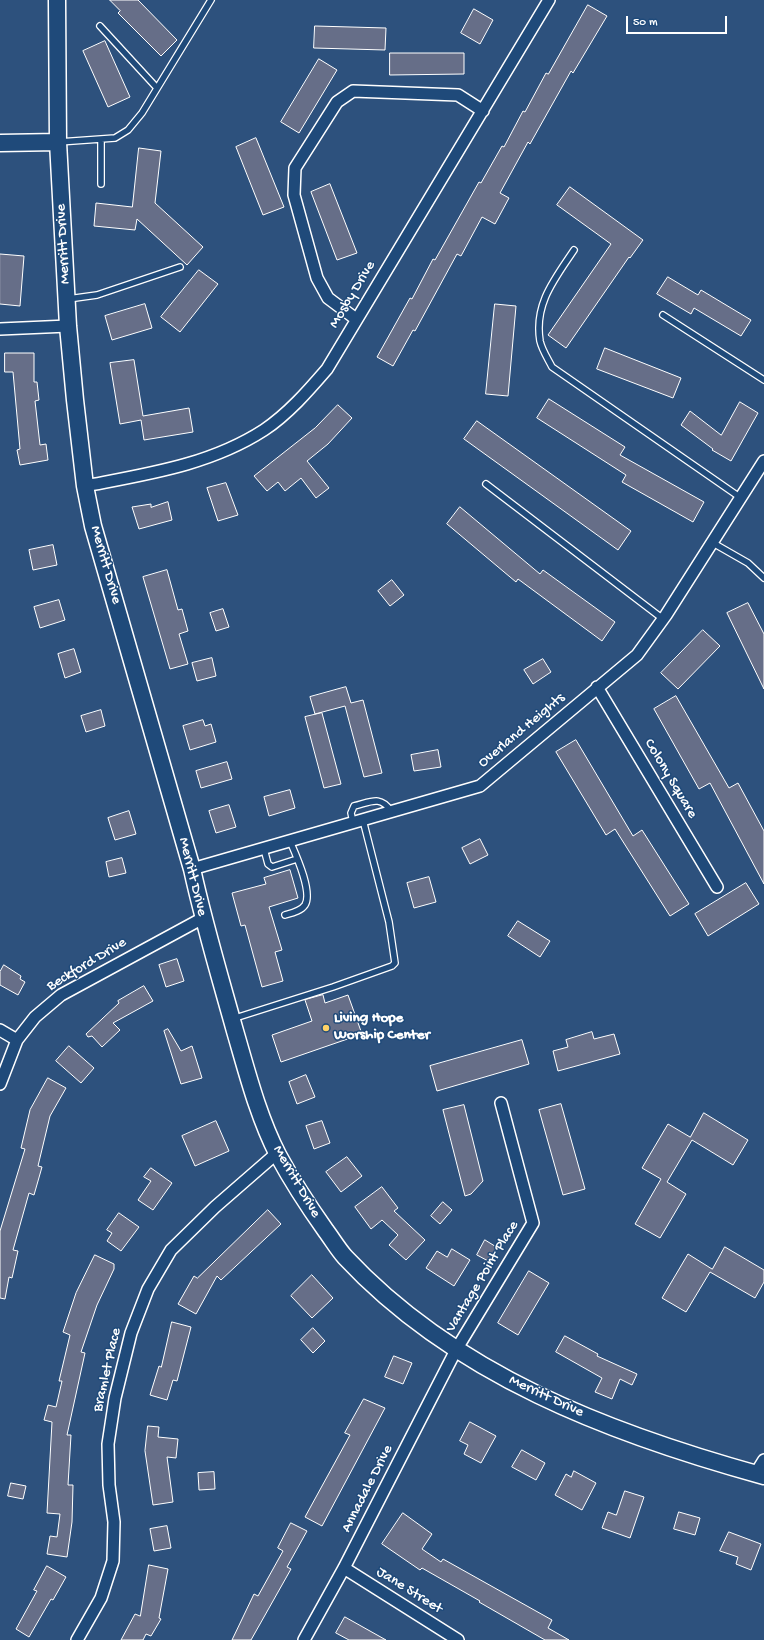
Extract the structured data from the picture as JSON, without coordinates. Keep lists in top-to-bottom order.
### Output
{
  "streets": {
    "main road": ["Merritt Drive"],
    "street": [
      "Mosby Drive",
      "Overland Heights",
      "Colony Square",
      "Beckford Drive",
      "Vantage Point Place",
      "Bramlet Place",
      "Annadale Drive",
      "Jane Street"
    ]
  },
  "crossings": [
    ["Merritt Drive", "Mosby Drive"],
    ["Merritt Drive", "Overland Heights"],
    ["Merritt Drive", "Beckford Drive"],
    ["Merritt Drive", "Vantage Point Place"],
    ["Merritt Drive", "Bramlet Place"],
    ["Merritt Drive", "Annadale Drive"],
    ["Overland Heights", "Colony Square"],
    ["Vantage Point Place", "Annadale Drive"],
    ["Annadale Drive", "Jane Street"]
  ],
  "places": ["Living Hope Worship Center"],
  "scale_bar": "50 m"
}
